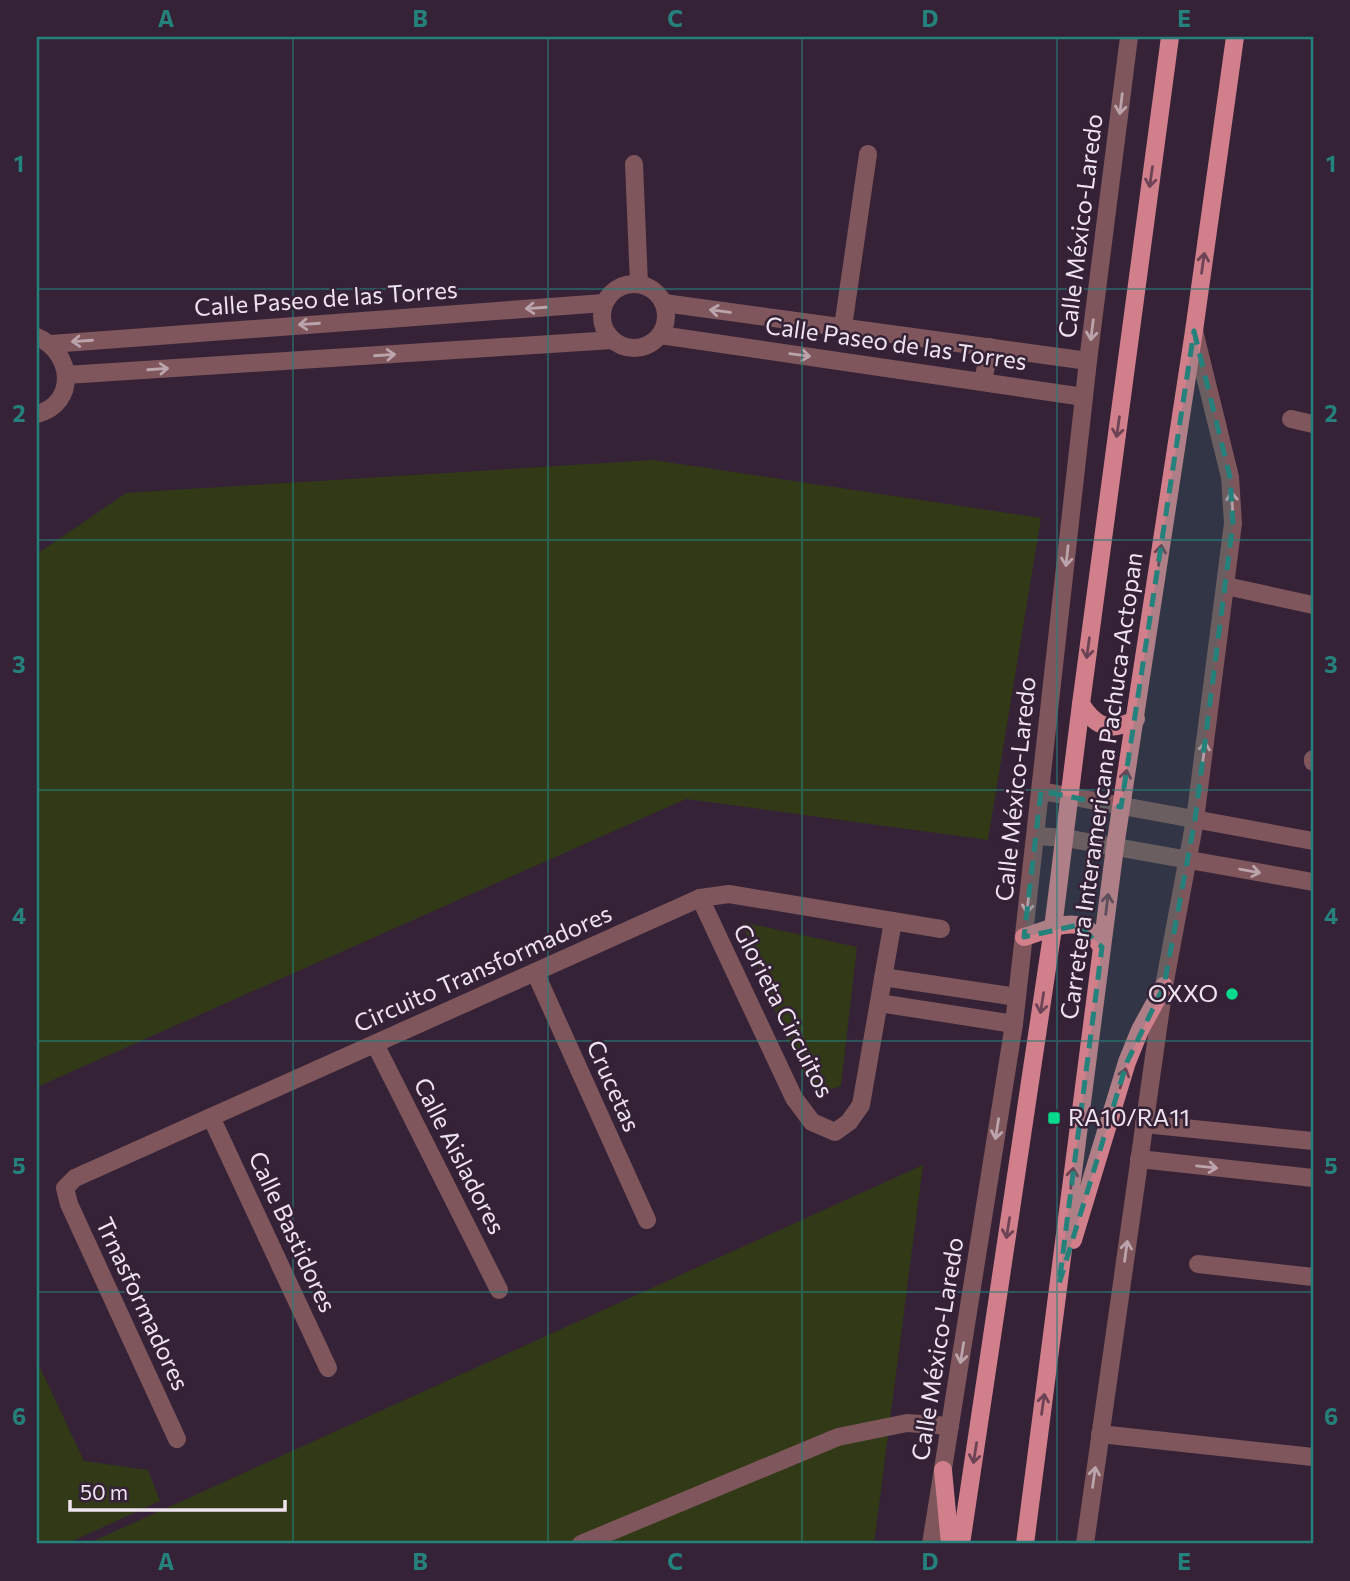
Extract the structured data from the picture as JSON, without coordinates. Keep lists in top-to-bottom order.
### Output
{
  "streets": {
    "main road": ["Carretera Interamericana Pachuca-Actopan"],
    "street": [
      "Calle México-Laredo",
      "Calle Paseo de las Torres",
      "Circuito Transformadores",
      "Glorieta Circuitos",
      "Crucetas",
      "Calle Aisladores",
      "Calle Bastidores",
      "Trnasformadores"
    ]
  },
  "crossings": [
    ["Calle México-Laredo", "Calle Paseo de las Torres"],
    ["Circuito Transformadores", "Glorieta Circuitos"],
    ["Circuito Transformadores", "Crucetas"],
    ["Circuito Transformadores", "Calle Aisladores"],
    ["Circuito Transformadores", "Calle Bastidores"],
    ["Circuito Transformadores", "Trnasformadores"]
  ],
  "places": {
    "other": ["OXXO"],
    "transit": ["RA10/RA11"]
  },
  "scale_bar": "50 m",
  "grid": {
    "columns": [
      "A",
      "B",
      "C",
      "D",
      "E"
    ],
    "rows": [
      "1",
      "2",
      "3",
      "4",
      "5",
      "6"
    ]
  }
}
